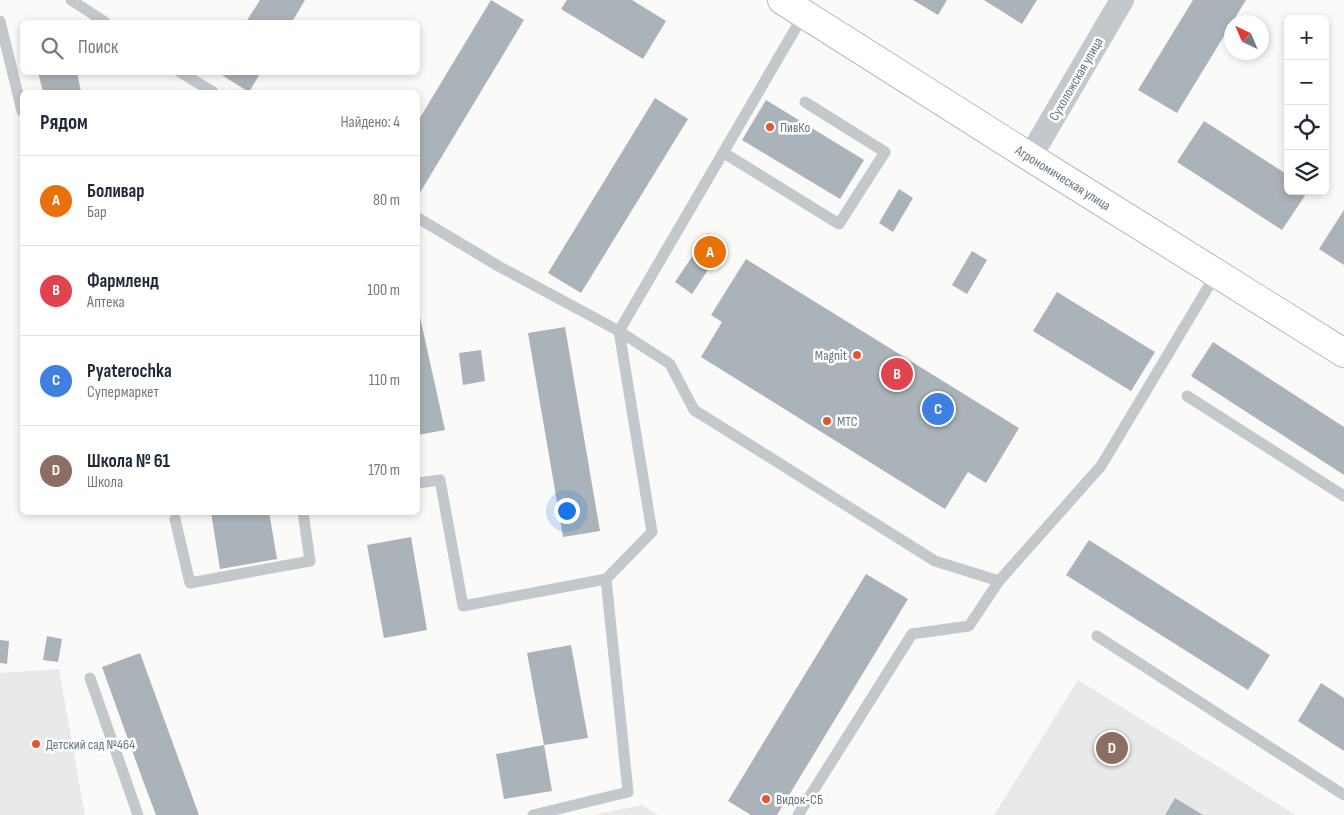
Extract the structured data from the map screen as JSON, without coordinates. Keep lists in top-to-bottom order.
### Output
{
  "streets": {
    "street": ["Сухоложская улица", "Агрономическая улица"]
  },
  "crossings": [
    ["Сухоложская улица", "Агрономическая улица"]
  ],
  "places": [
    "ПивКо",
    "Magnit",
    "МТС",
    "Детский сад №464",
    "Видок-СБ"
  ],
  "north": "top left",
  "page": {
    "map_buttons": ["+", "−"],
    "search": "Поиск",
    "heading": ["Рядом", "Найдено: 4"],
    "list": [
      {
        "mark": "A",
        "name": "Боливар",
        "note": "Бар",
        "value": "80 m"
      },
      {
        "mark": "B",
        "name": "Фармленд",
        "note": "Аптека",
        "value": "100 m"
      },
      {
        "mark": "C",
        "name": "Pyaterochka",
        "note": "Супермаркет",
        "value": "110 m"
      },
      {
        "mark": "D",
        "name": "Школа № 61",
        "note": "Школа",
        "value": "170 m"
      }
    ],
    "pins": [
      "A",
      "B",
      "C",
      "D"
    ]
  }
}
